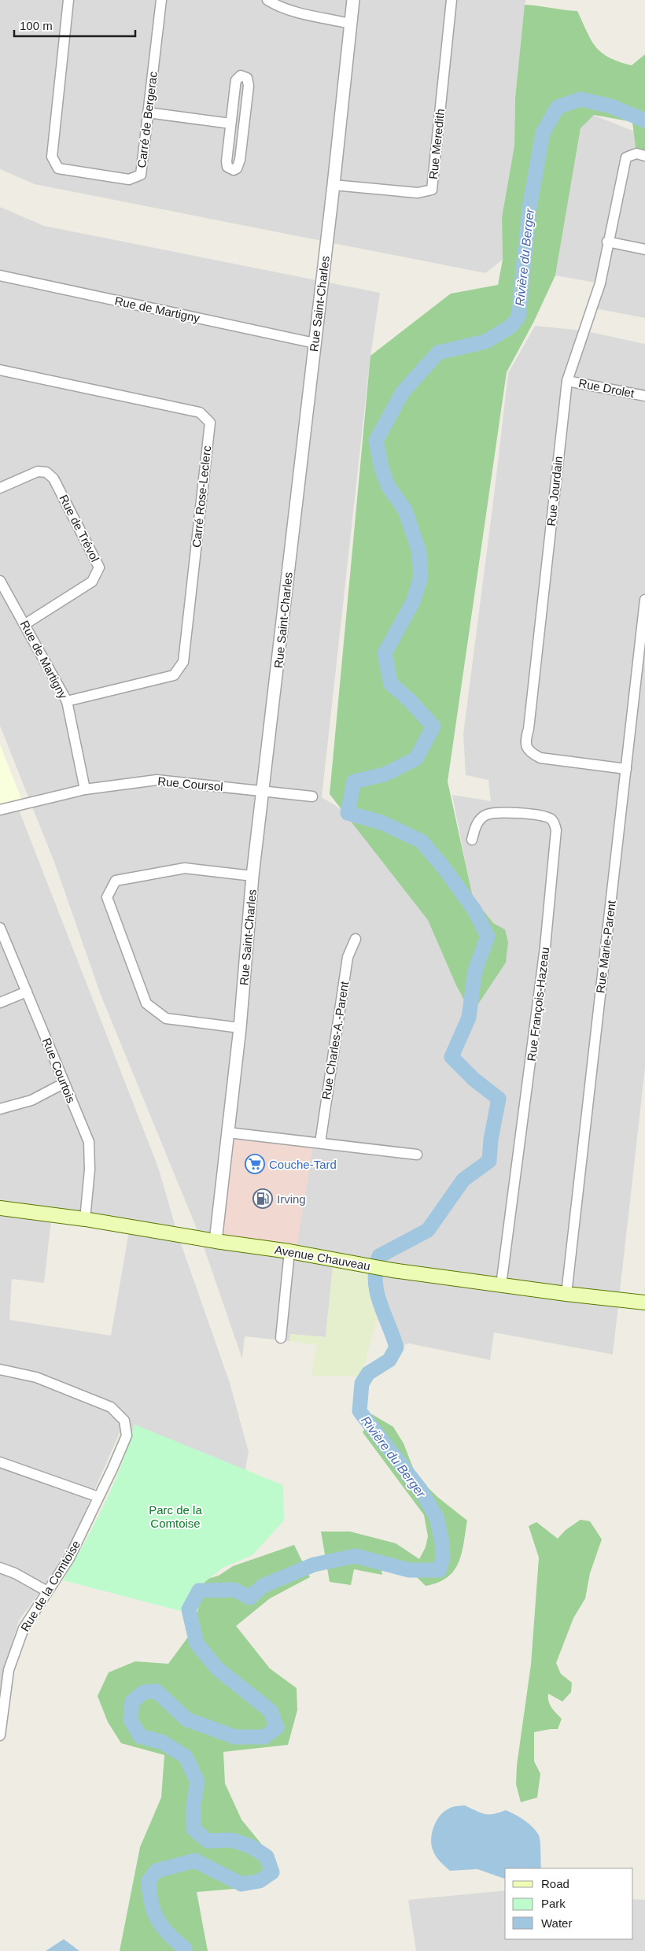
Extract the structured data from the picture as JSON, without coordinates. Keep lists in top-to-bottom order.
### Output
{
  "streets": {
    "main road": ["Avenue Chauveau"],
    "street": [
      "Carré de Bergerac",
      "Rue Meredith",
      "Rue Saint-Charles",
      "Rue de Martigny",
      "Rue Drolet",
      "Rue Jourdain",
      "Carré Rose-Leclerc",
      "Rue de Trévol",
      "Rue Coursol",
      "Rue Marie-Parent",
      "Rue François-Hazeau",
      "Rue Charles-A.-Parent",
      "Rue Courtois",
      "Rue de la Comtoise"
    ]
  },
  "crossings": [
    ["Rue Meredith", "Rue Saint-Charles"],
    ["Rue Saint-Charles", "Rue de Martigny"],
    ["Rue Saint-Charles", "Rue Coursol"],
    ["Rue Saint-Charles", "Avenue Chauveau"],
    ["Rue de Martigny", "Carré Rose-Leclerc"],
    ["Rue de Martigny", "Rue de Trévol"],
    ["Rue de Martigny", "Rue Coursol"],
    ["Rue Drolet", "Rue Jourdain"],
    ["Rue Jourdain", "Rue Marie-Parent"],
    ["Rue Marie-Parent", "Avenue Chauveau"],
    ["Rue François-Hazeau", "Avenue Chauveau"],
    ["Rue Courtois", "Avenue Chauveau"]
  ],
  "water": ["Rivière du Berger"],
  "parks": ["Parc de la Comtoise"],
  "places": {
    "supermarket": ["Couche-Tard"],
    "fuel station": ["Irving"]
  },
  "legend": ["Road", "Park", "Water"],
  "scale_bar": "100 m"
}
